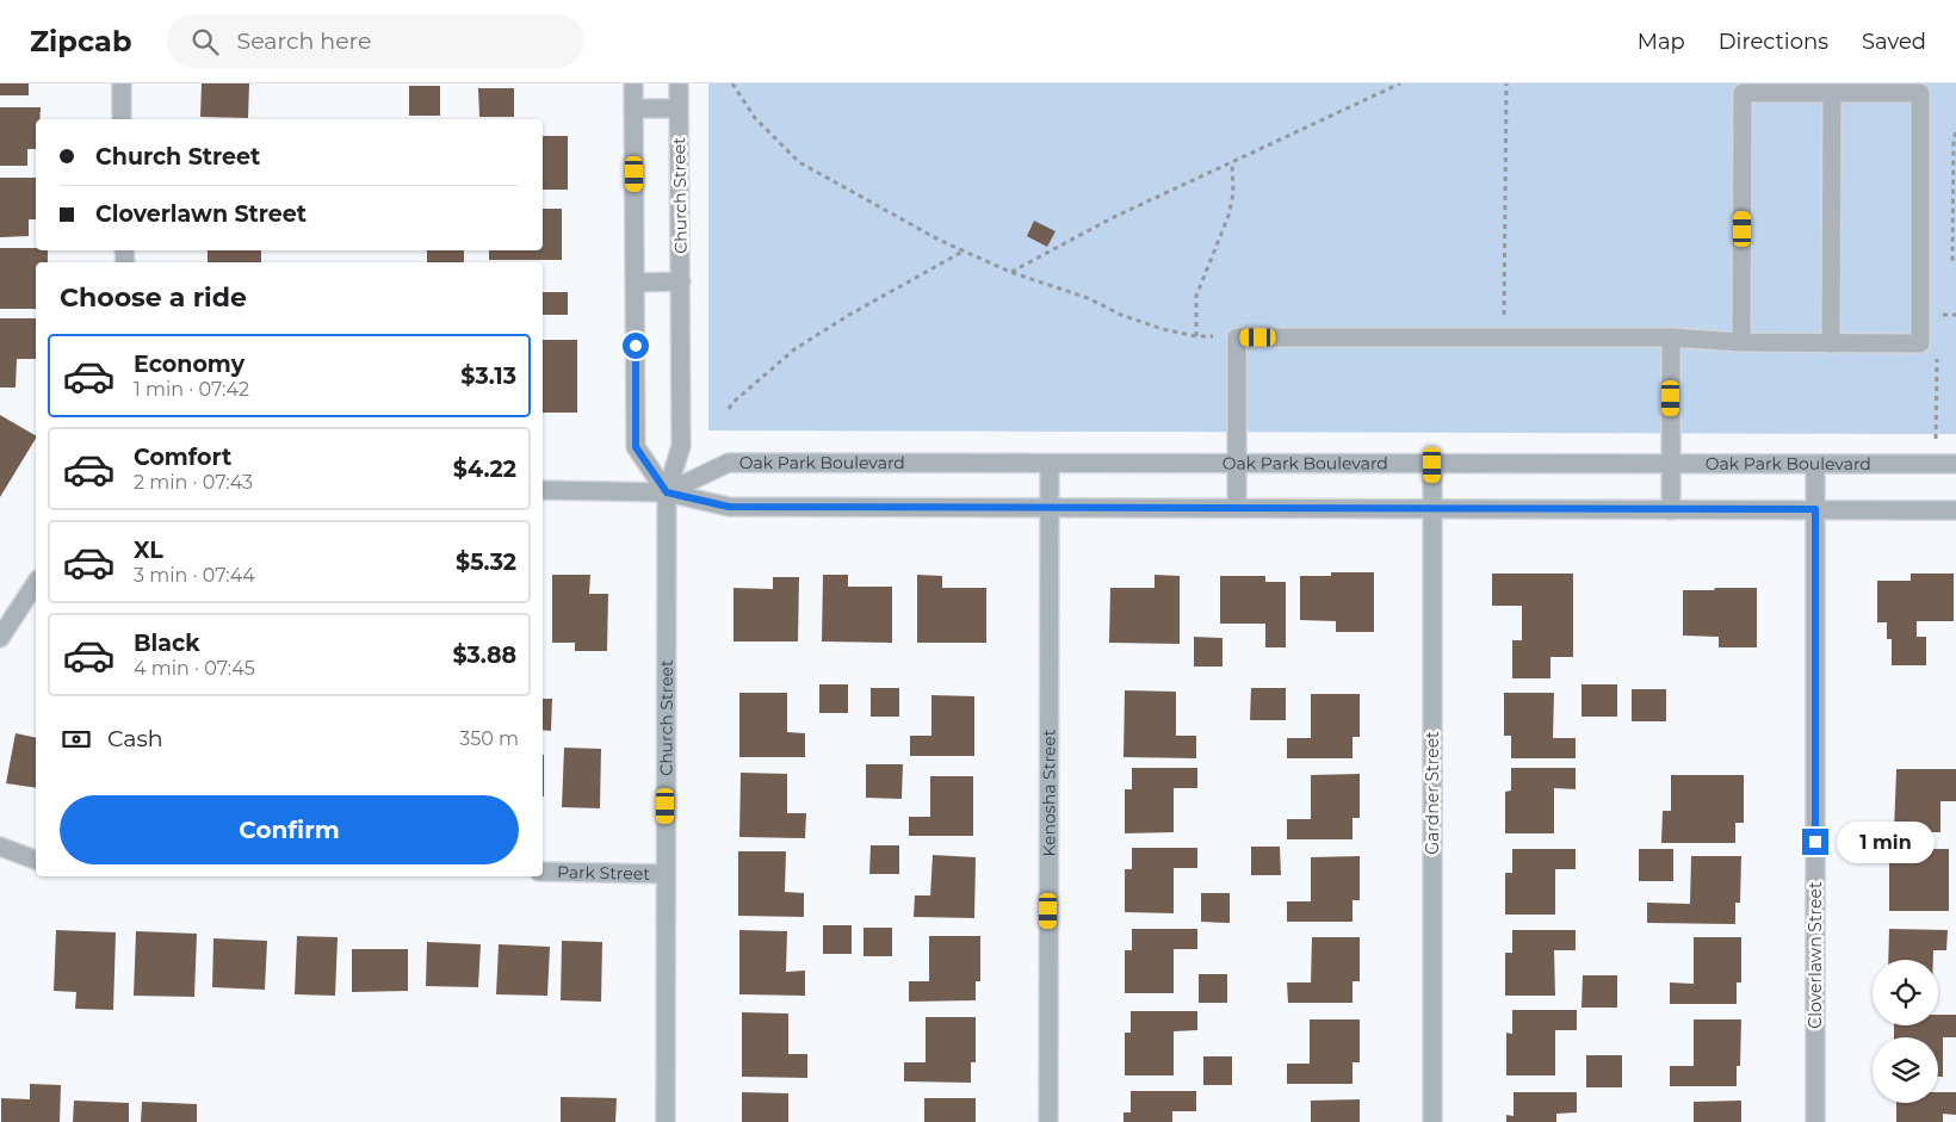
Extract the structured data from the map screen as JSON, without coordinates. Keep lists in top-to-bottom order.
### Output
{
  "streets": {
    "street": [
      "Church Street",
      "Oak Park Boulevard",
      "Kenosha Street",
      "Gardner Street",
      "Park Street",
      "Cloverlawn Street"
    ]
  },
  "crossings": [
    ["Church Street", "Oak Park Boulevard"],
    ["Church Street", "Park Street"],
    ["Oak Park Boulevard", "Kenosha Street"],
    ["Oak Park Boulevard", "Gardner Street"],
    ["Oak Park Boulevard", "Cloverlawn Street"]
  ],
  "page": {
    "header": "Zipcab",
    "search": "Search here",
    "nav": ["Map", "Directions", "Saved"],
    "banner": ["Church Street", "Cloverlawn Street"],
    "heading": "Choose a ride",
    "list": [
      {
        "name": "Economy",
        "note": "1 min · 07:42",
        "value": "$3.13"
      },
      {
        "name": "Comfort",
        "note": "2 min · 07:43",
        "value": "$4.22"
      },
      {
        "name": "XL",
        "note": "3 min · 07:44",
        "value": "$5.32"
      },
      {
        "name": "Black",
        "note": "4 min · 07:45",
        "value": "$3.88"
      }
    ],
    "pay": ["Cash", "350 m"],
    "buttons": "Confirm",
    "bubble": "1 min"
  }
}
